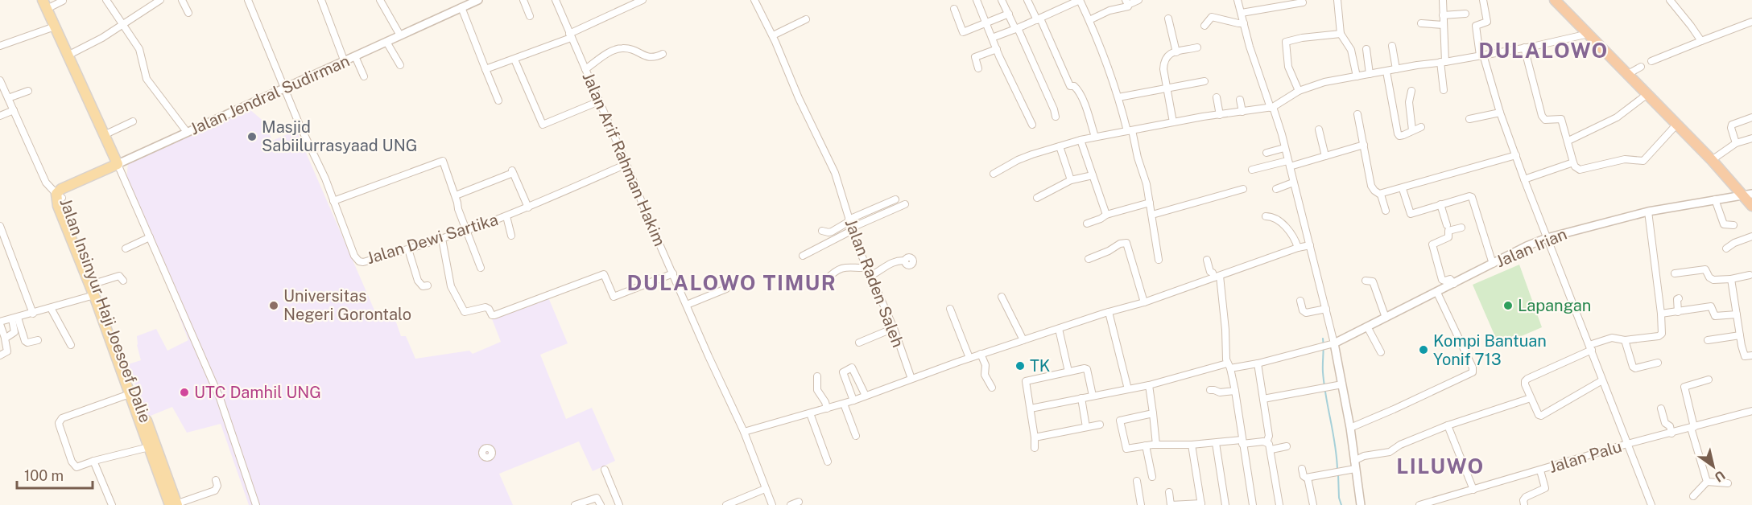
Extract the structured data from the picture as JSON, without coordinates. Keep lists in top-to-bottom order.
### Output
{
  "streets": {
    "main road": ["Jalan Jendral Sudirman", "Jalan Insinyur Haji Joesoef Dalie"],
    "street": [
      "Jalan Arif Rahman Hakim",
      "Jalan Dewi Sartika",
      "Jalan Irian",
      "Jalan Raden Saleh",
      "Jalan Palu"
    ]
  },
  "crossings": [
    ["Jalan Jendral Sudirman", "Jalan Dewi Sartika"],
    ["Jalan Jendral Sudirman", "Jalan Insinyur Haji Joesoef Dalie"],
    ["Jalan Arif Rahman Hakim", "Jalan Dewi Sartika"]
  ],
  "districts": ["DULALOWO", "DULALOWO TIMUR", "LILUWO"],
  "places": [
    "Masjid Sabiilurrasyaad UNG",
    "Universitas Negeri Gorontalo",
    "Lapangan",
    "Kompi Bantuan Yonif 713",
    "TK",
    "UTC Damhil UNG"
  ],
  "scale_bar": "100 m",
  "north": "bottom right"
}
